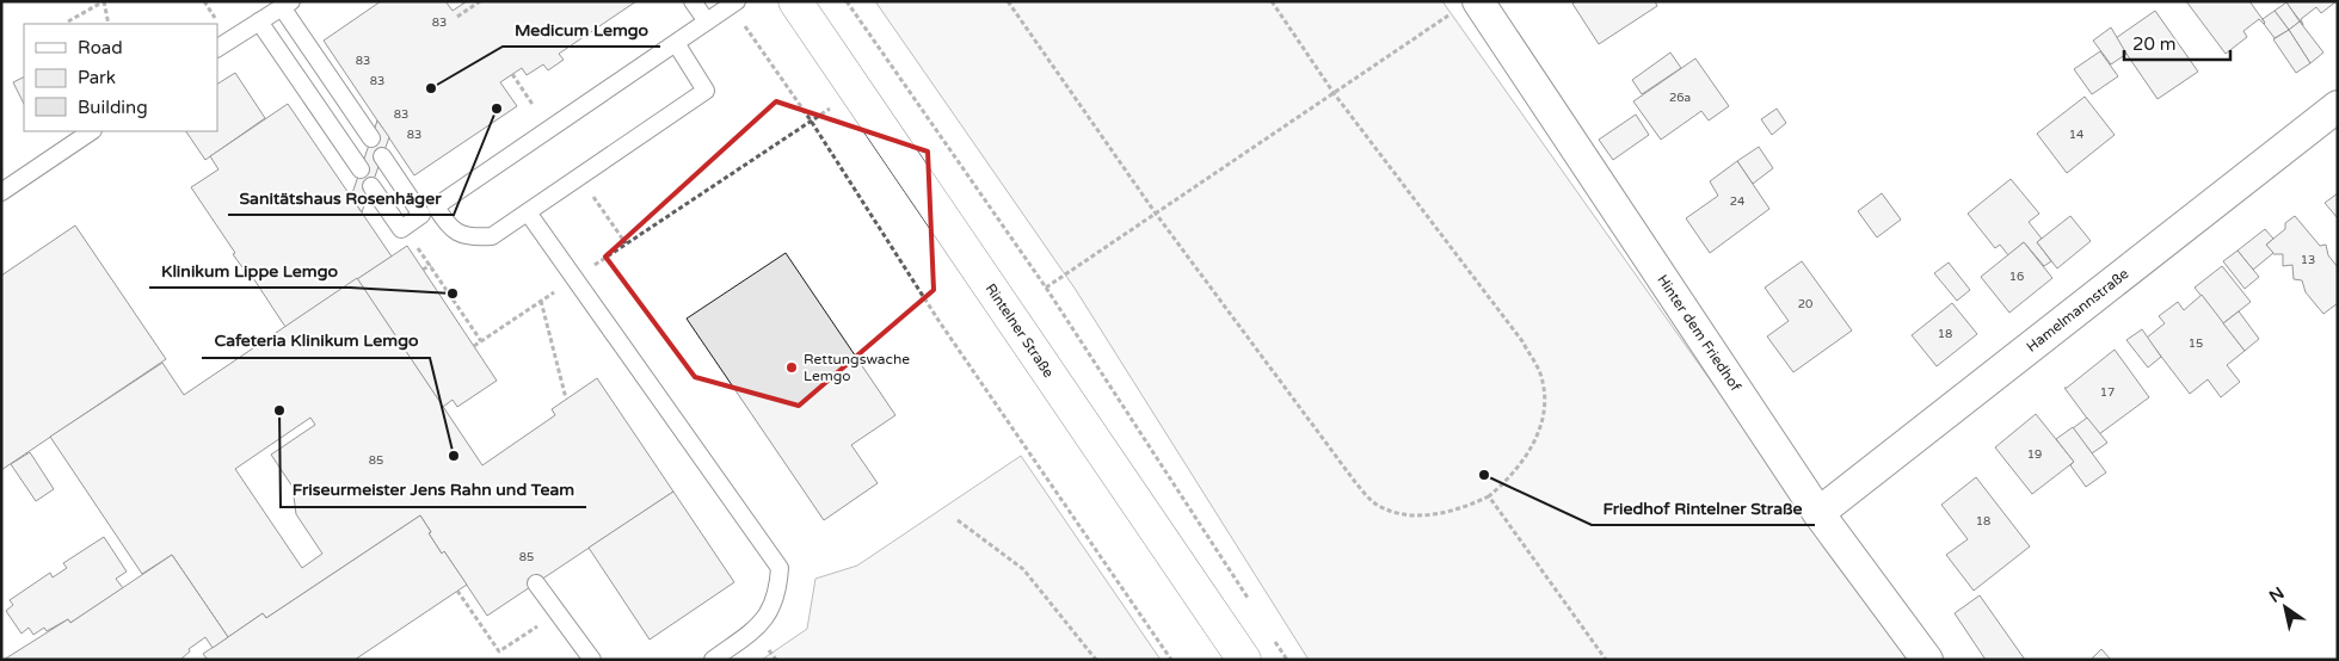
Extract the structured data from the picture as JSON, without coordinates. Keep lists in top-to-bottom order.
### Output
{
  "streets": {
    "main road": ["Rintelner Straße"],
    "street": ["Hamelmannstraße", "Hinter dem Friedhof"]
  },
  "crossings": [
    ["Hamelmannstraße", "Hinter dem Friedhof"]
  ],
  "places": [
    "Medicum Lemgo",
    "Sanitätshaus Rosenhäger",
    "Klinikum Lippe Lemgo",
    "Rettungswache Lemgo",
    "Friseurmeister Jens Rahn und Team",
    "Cafeteria Klinikum Lemgo",
    "Friedhof Rintelner Straße"
  ],
  "house_numbers": [
    "83",
    "83",
    "83",
    "26a",
    "83",
    "83",
    "14",
    "24",
    "13",
    "16",
    "20",
    "18",
    "15",
    "17",
    "19",
    "85",
    "18",
    "85"
  ],
  "legend": ["Road", "Park", "Building"],
  "scale_bar": "20 m",
  "north": "top left"
}
